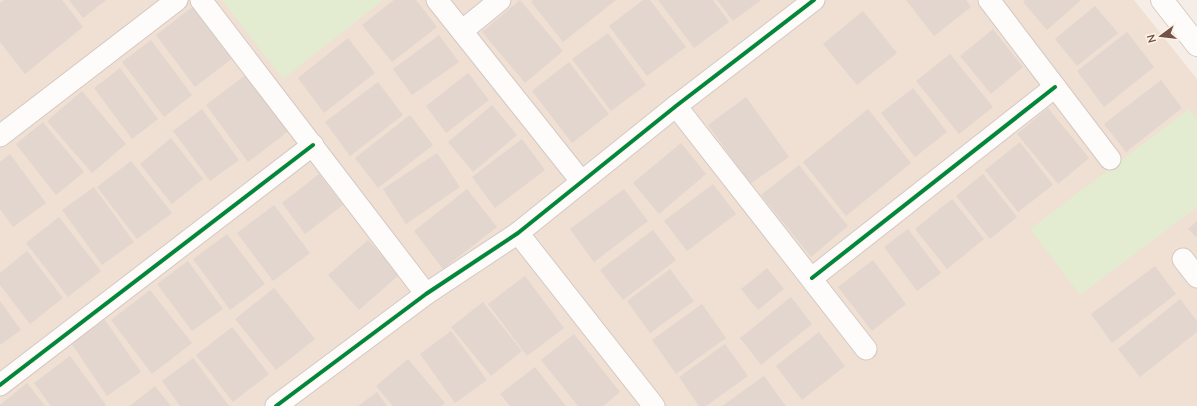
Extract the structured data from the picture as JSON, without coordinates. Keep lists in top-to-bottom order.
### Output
{
  "north": "left"
}
